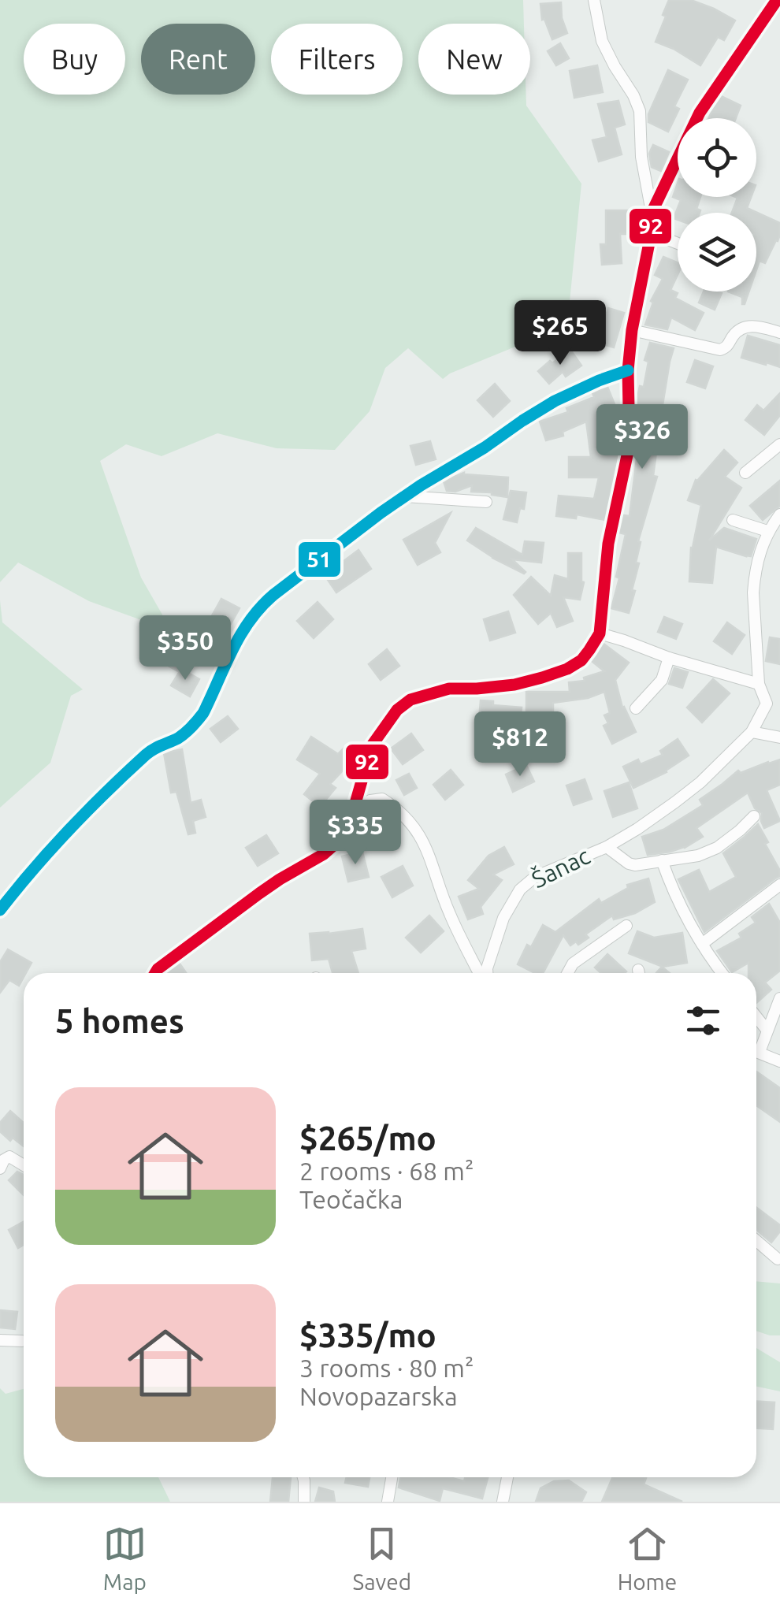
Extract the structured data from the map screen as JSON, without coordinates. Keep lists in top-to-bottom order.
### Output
{
  "streets": {
    "street": ["Šanac"]
  },
  "lines": ["transit line 92", "transit line 51"],
  "page": {
    "chip": [
      "Buy",
      "Rent",
      "Filters",
      "New"
    ],
    "price": [
      "$265",
      "$326",
      "$350",
      "$812",
      "$335"
    ],
    "heading": "5 homes",
    "list": [
      {
        "name": "$265/mo",
        "note": "2 rooms · 68 m² · Teočačka"
      },
      {
        "name": "$335/mo",
        "note": "3 rooms · 80 m² · Novopazarska"
      }
    ],
    "tabs": ["Map", "Saved", "Home"]
  }
}
